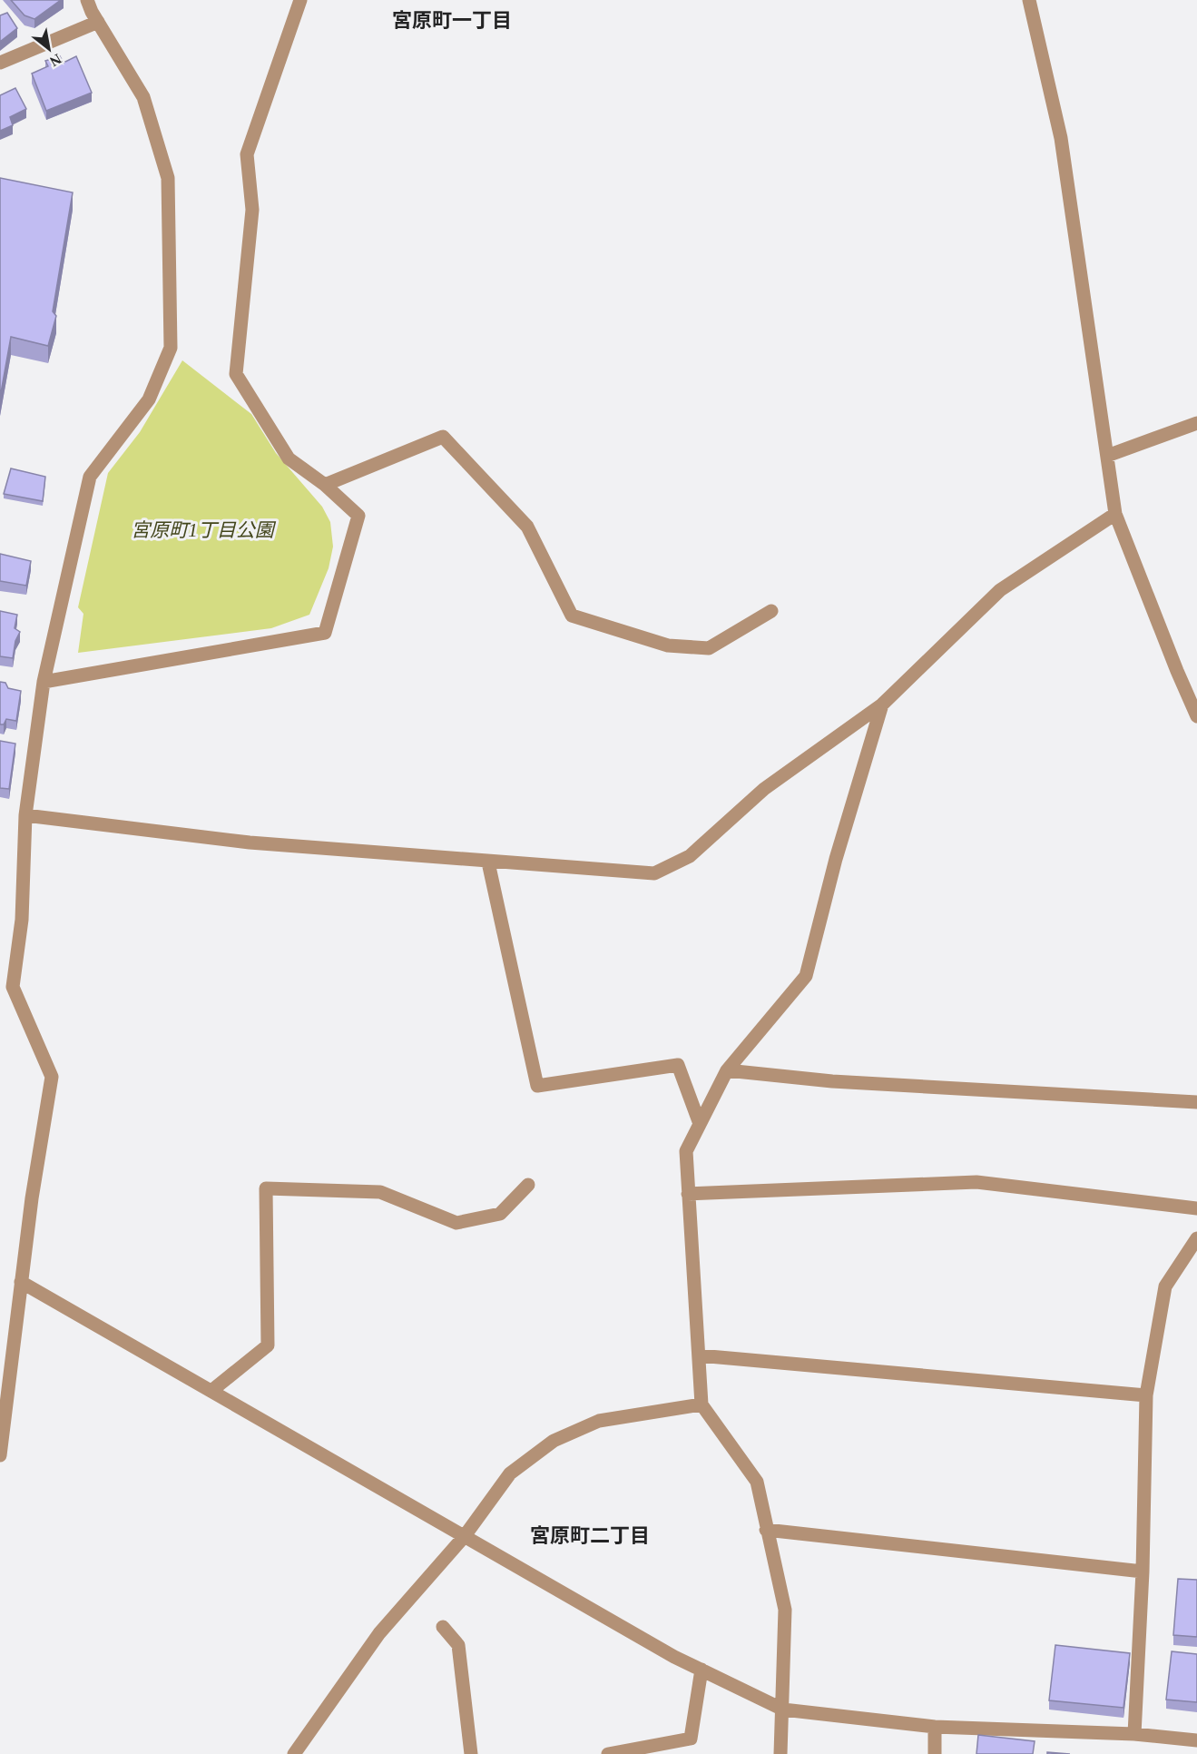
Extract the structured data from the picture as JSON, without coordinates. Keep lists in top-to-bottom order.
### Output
{
  "districts": ["宮原町一丁目", "宮原町二丁目"],
  "parks": ["宮原町1丁目公園"],
  "north": "bottom right"
}
